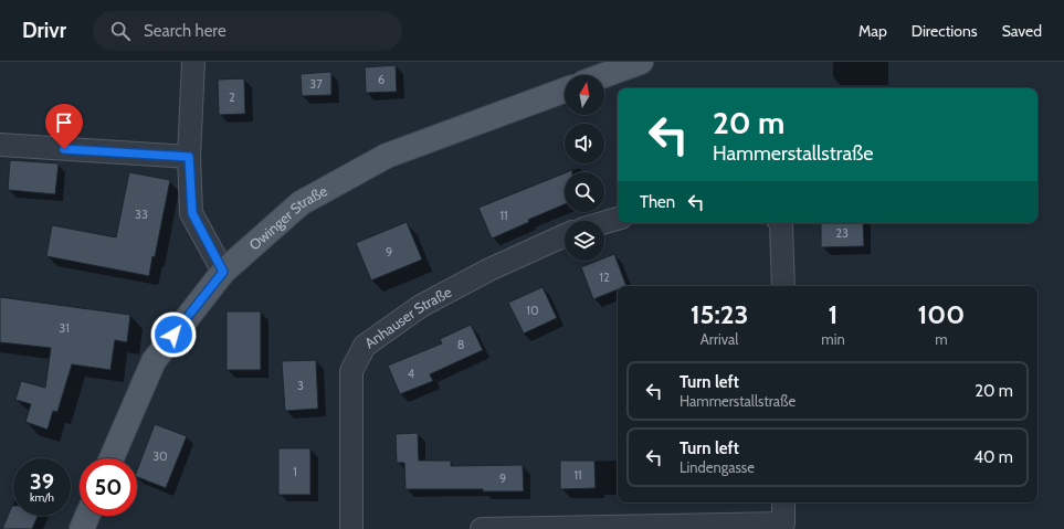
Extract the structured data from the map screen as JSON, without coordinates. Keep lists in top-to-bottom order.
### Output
{
  "streets": {
    "main road": ["Owinger Straße"],
    "street": ["Anhauser Straße"]
  },
  "house_numbers": [
    "6",
    "37",
    "2",
    "33",
    "11",
    "23",
    "9",
    "12",
    "10",
    "31",
    "8",
    "4",
    "3",
    "30",
    "1",
    "11",
    "9"
  ],
  "north": "top",
  "page": {
    "header": "Drivr",
    "search": "Search here",
    "nav": ["Map", "Directions", "Saved"],
    "turn": ["20 m", "Hammerstallstraße"],
    "then": "Then",
    "eta": [
      "15:23",
      "Arrival",
      "1",
      "min",
      "100",
      "m"
    ],
    "list": [
      {
        "name": "Turn left",
        "note": "Hammerstallstraße",
        "value": "20 m"
      },
      {
        "name": "Turn left",
        "note": "Lindengasse",
        "value": "40 m"
      }
    ],
    "speed": "39 km/h",
    "limit": "50"
  }
}
